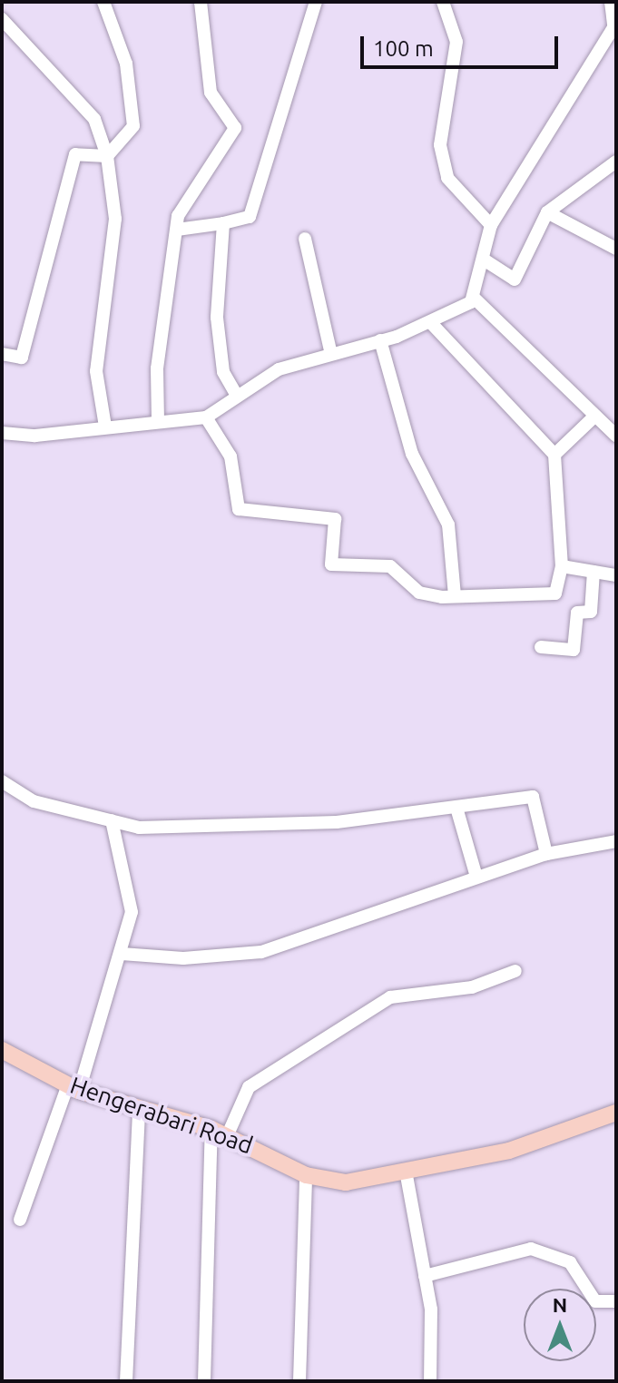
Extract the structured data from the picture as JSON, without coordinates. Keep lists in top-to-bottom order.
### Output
{
  "streets": {
    "main road": ["Hengerabari Road"]
  },
  "scale_bar": "100 m",
  "north": "top"
}
